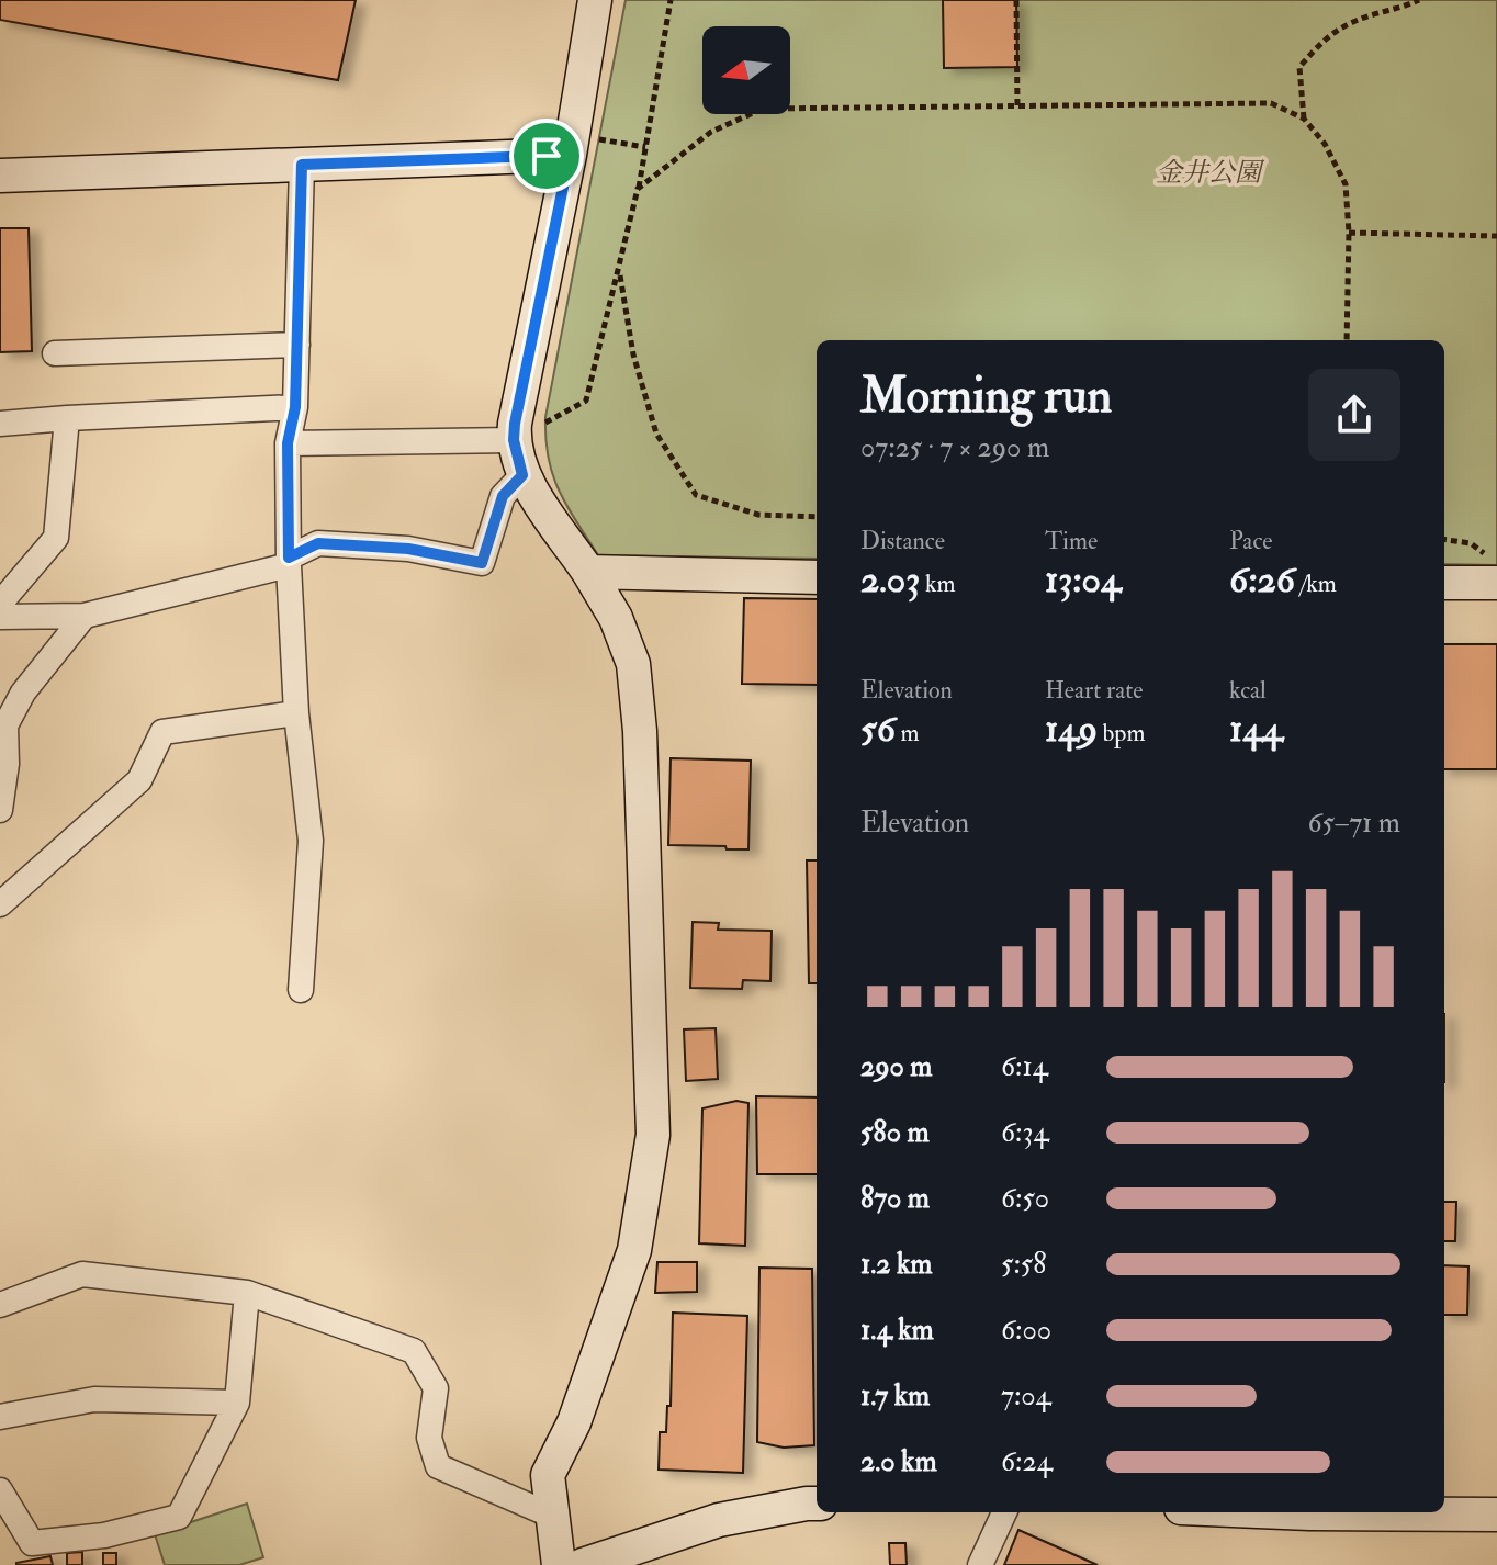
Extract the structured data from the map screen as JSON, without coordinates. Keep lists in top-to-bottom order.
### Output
{
  "parks": ["金井公園"],
  "north": "left",
  "page": {
    "heading": ["Morning run", "07:25 · 7 × 290 m"],
    "stats": [
      ["Distance", "2.03 km"],
      ["Time", "13:04"],
      ["Pace", "6:26 /km"],
      ["Elevation", "56 m"],
      ["Heart rate", "149 bpm"],
      ["kcal", "144"]
    ],
    "chart": ["Elevation", "65–71 m"],
    "list": [
      {
        "name": "290 m",
        "note": "6:14"
      },
      {
        "name": "580 m",
        "note": "6:34"
      },
      {
        "name": "870 m",
        "note": "6:50"
      },
      {
        "name": "1.2 km",
        "note": "5:58"
      },
      {
        "name": "1.4 km",
        "note": "6:00"
      },
      {
        "name": "1.7 km",
        "note": "7:04"
      },
      {
        "name": "2.0 km",
        "note": "6:24"
      }
    ]
  }
}
